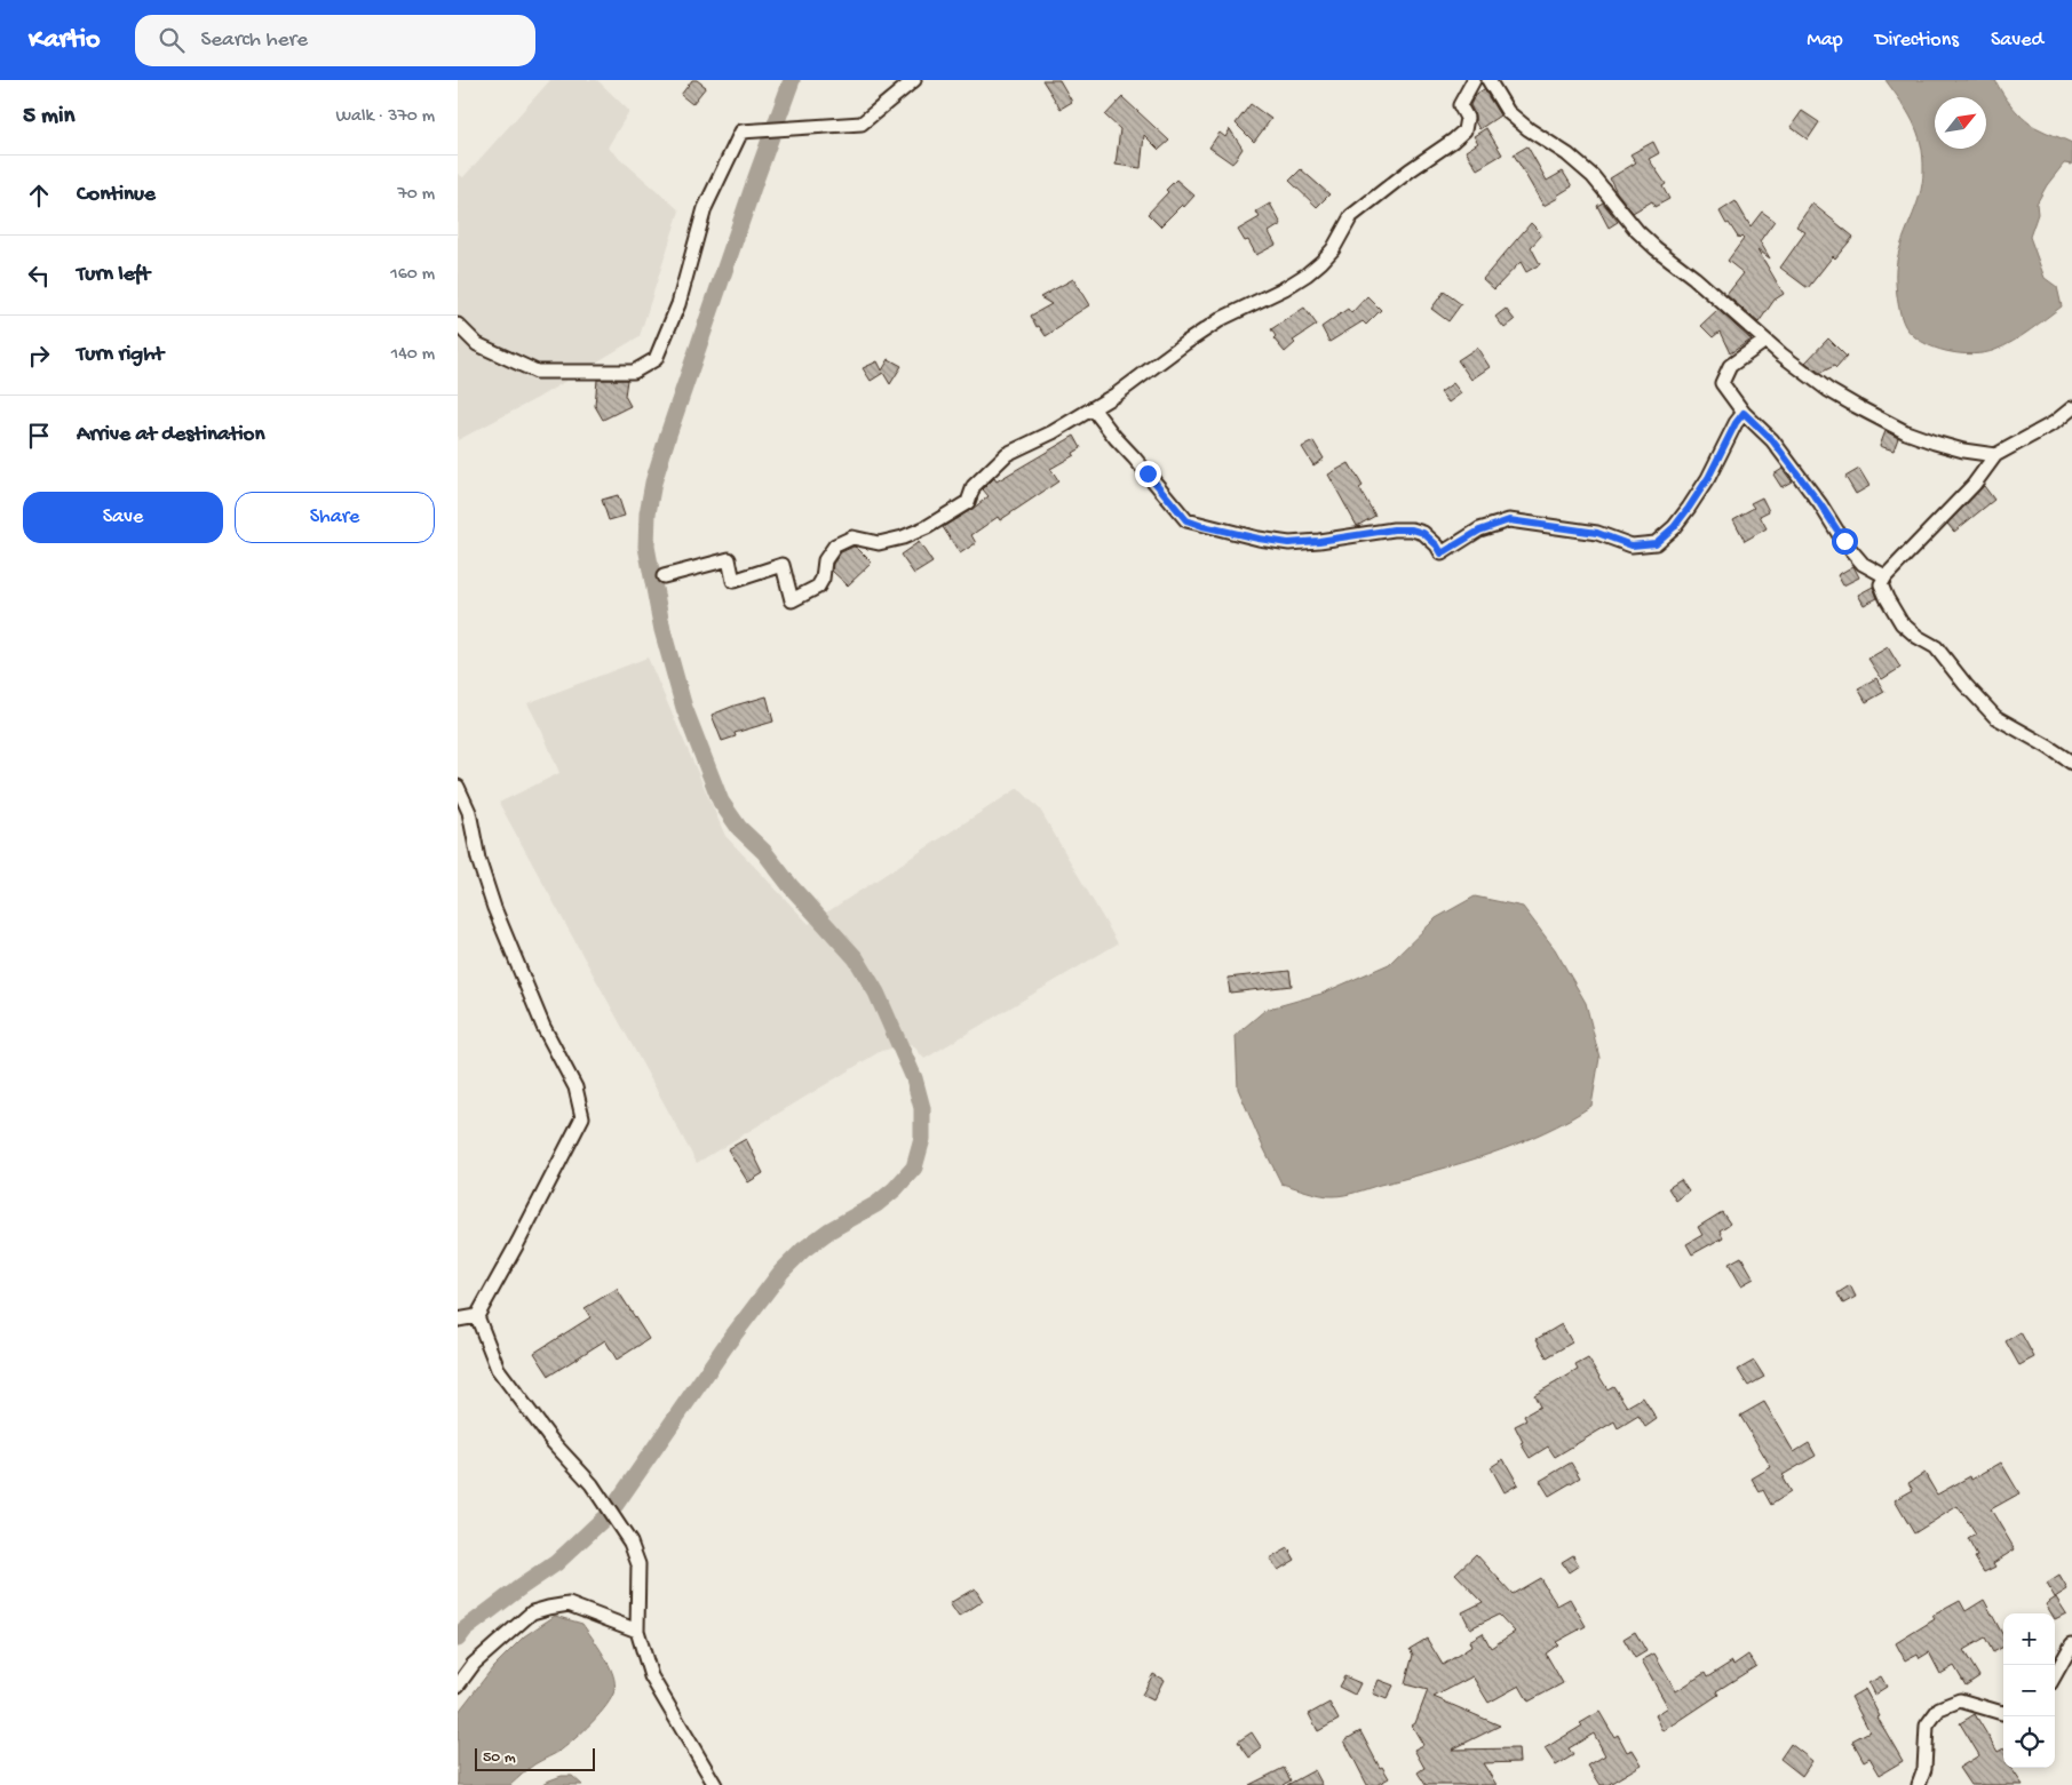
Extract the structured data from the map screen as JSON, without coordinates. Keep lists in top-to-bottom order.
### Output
{
  "scale_bar": "50 m",
  "north": "top right",
  "page": {
    "header": "Kartio",
    "search": "Search here",
    "nav": ["Map", "Directions", "Saved"],
    "heading": ["5 min", "Walk · 370 m"],
    "list": [
      ["Continue", "70 m"],
      ["Turn left", "160 m"],
      ["Turn right", "140 m"],
      "Arrive at destination"
    ],
    "buttons": ["Save", "Share"],
    "map_buttons": ["+", "−"],
    "scale": "50 m"
  }
}
